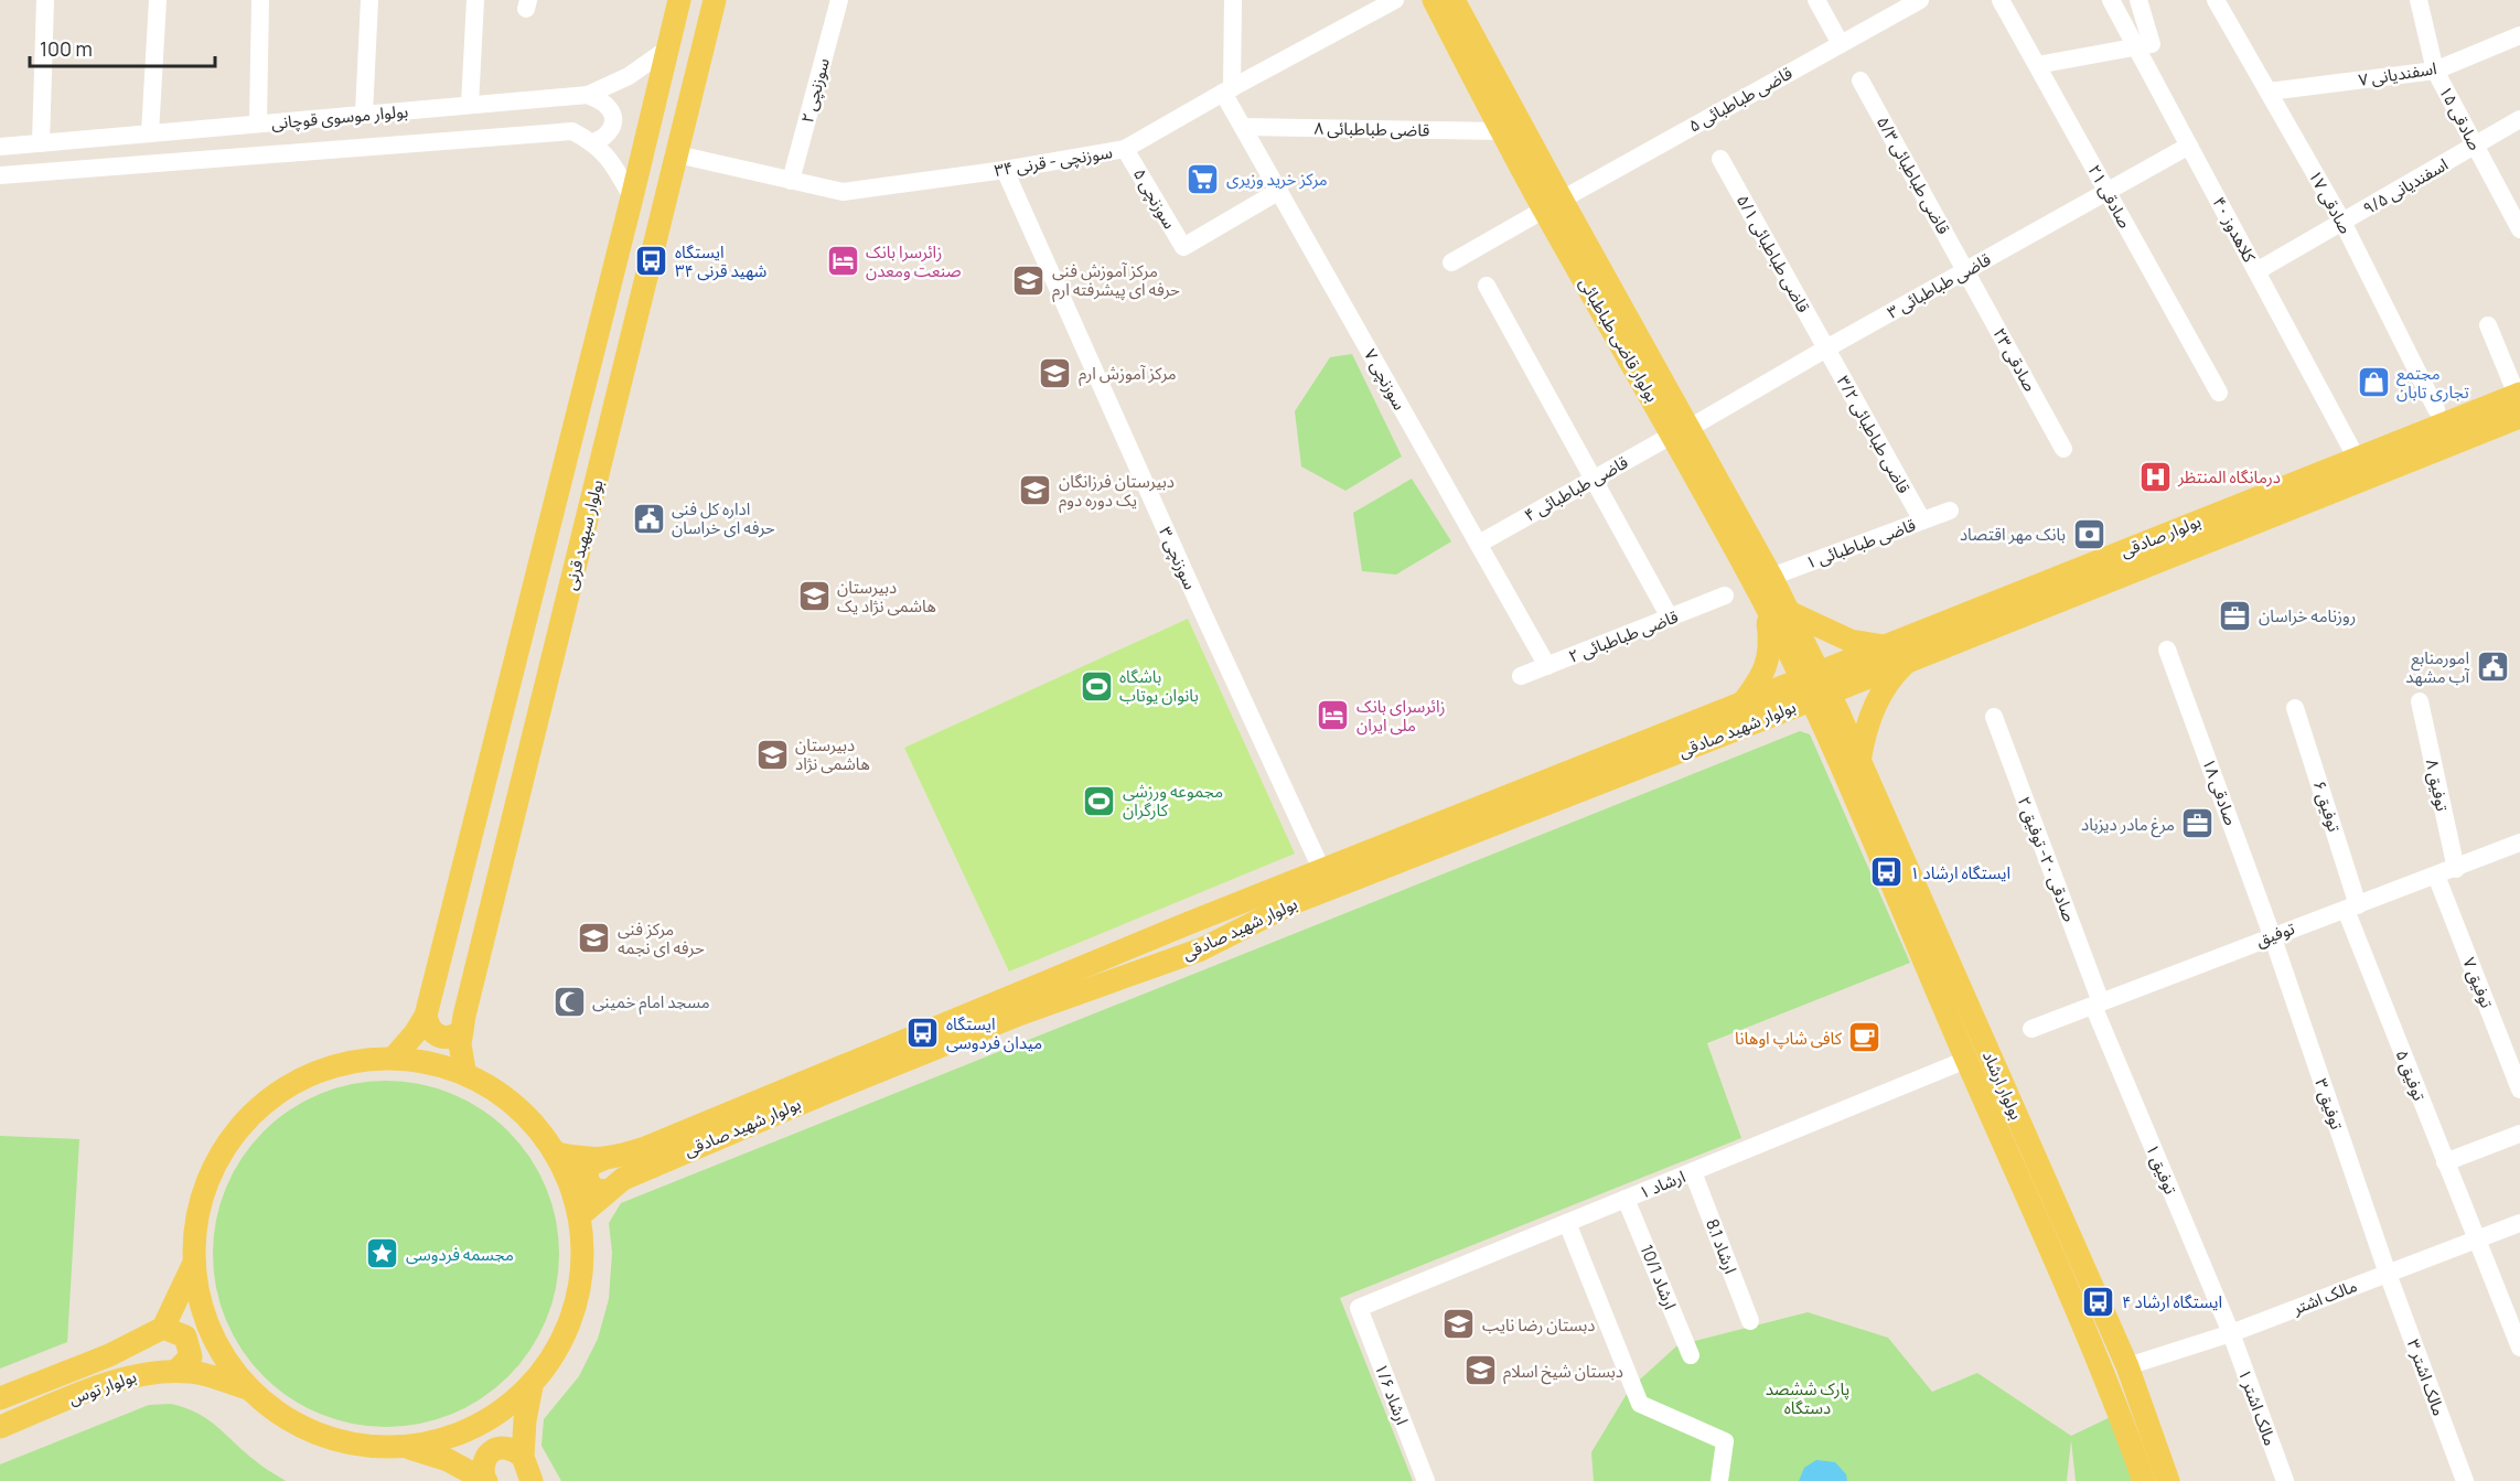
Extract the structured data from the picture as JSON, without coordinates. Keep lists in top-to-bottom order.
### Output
{
  "streets": {
    "main road": [
      "بولوار قاضی طباطبائی",
      "بولوار سپهبد قرنی",
      "بولوار صادقی",
      "بولوار شهید صادقی",
      "بولوار ارشاد",
      "بولوار توس"
    ],
    "street": [
      "اسفندیانی ۷",
      "سوزنچی ۲",
      "قاضی طباطبائی ۵",
      "بولوار موسوی قوچانی",
      "صادقی ۱۵",
      "قاضی طباطبائی ۸",
      "سوزنچی - قرنی ۳۴",
      "قاضی طباطبائی ۵/۳",
      "اسفندیانی ۹/۵",
      "صادقی ۲۱",
      "سوزنچی ۵",
      "صادقی ۱۷",
      "کلاهدوز ۴۰",
      "قاضی طباطبائی ۵/۱",
      "قاضی طباطبائی ۳",
      "صادقی ۲۳",
      "سوزنچی ۷",
      "قاضی طباطبائی ۳/۲",
      "قاضی طباطبائی ۴",
      "قاضی طباطبائی ۱",
      "سوزنچی ۳",
      "قاضی طباطبائی ۲",
      "توفیق ۸",
      "صادقی ۱۸",
      "توفیق ۶",
      "صادقی ۲۰- توفیق ۲",
      "توفیق",
      "توفیق ۷",
      "توفیق ۵",
      "توفیق ۳",
      "توفیق ۱",
      "ارشاد ۱",
      "ارشاد 8.1",
      "ارشاد 10/1",
      "مالک اشتر",
      "مالک اشتر ۳",
      "ارشاد ۱/۶",
      "مالک اشتر ۱"
    ]
  },
  "crossings": [
    ["اسفندیانی ۷", "صادقی ۱۵"],
    ["اسفندیانی ۷", "صادقی ۱۷"],
    ["سوزنچی ۲", "سوزنچی - قرنی ۳۴"],
    ["قاضی طباطبائی ۵", "بولوار قاضی طباطبائی"],
    ["صادقی ۱۵", "اسفندیانی ۹/۵"],
    ["قاضی طباطبائی ۸", "بولوار قاضی طباطبائی"],
    ["قاضی طباطبائی ۸", "سوزنچی ۷"],
    ["سوزنچی - قرنی ۳۴", "سوزنچی ۵"],
    ["سوزنچی - قرنی ۳۴", "سوزنچی ۷"],
    ["سوزنچی - قرنی ۳۴", "بولوار سپهبد قرنی"],
    ["سوزنچی - قرنی ۳۴", "سوزنچی ۳"],
    ["قاضی طباطبائی ۵/۳", "قاضی طباطبائی ۳"],
    ["قاضی طباطبائی ۵/۳", "صادقی ۲۳"],
    ["اسفندیانی ۹/۵", "صادقی ۱۷"],
    ["اسفندیانی ۹/۵", "کلاهدوز ۴۰"],
    ["صادقی ۲۱", "قاضی طباطبائی ۳"],
    ["سوزنچی ۵", "سوزنچی ۷"],
    ["کلاهدوز ۴۰", "قاضی طباطبائی ۳"],
    ["کلاهدوز ۴۰", "بولوار صادقی"],
    ["قاضی طباطبائی ۵/۱", "قاضی طباطبائی ۳"],
    ["قاضی طباطبائی ۵/۱", "قاضی طباطبائی ۳/۲"],
    ["قاضی طباطبائی ۳", "بولوار قاضی طباطبائی"],
    ["قاضی طباطبائی ۳", "صادقی ۲۳"],
    ["قاضی طباطبائی ۳", "قاضی طباطبائی ۳/۲"],
    ["قاضی طباطبائی ۳", "قاضی طباطبائی ۴"],
    ["بولوار قاضی طباطبائی", "قاضی طباطبائی ۴"],
    ["بولوار قاضی طباطبائی", "بولوار صادقی"],
    ["بولوار قاضی طباطبائی", "قاضی طباطبائی ۱"],
    ["بولوار قاضی طباطبائی", "بولوار شهید صادقی"],
    ["بولوار قاضی طباطبائی", "بولوار ارشاد"],
    ["سوزنچی ۷", "قاضی طباطبائی ۴"],
    ["سوزنچی ۷", "قاضی طباطبائی ۲"],
    ["قاضی طباطبائی ۳/۲", "قاضی طباطبائی ۱"],
    ["بولوار صادقی", "بولوار شهید صادقی"],
    ["بولوار صادقی", "بولوار ارشاد"],
    ["سوزنچی ۳", "بولوار شهید صادقی"],
    ["بولوار شهید صادقی", "بولوار ارشاد"],
    ["توفیق ۸", "توفیق"],
    ["صادقی ۱۸", "توفیق"],
    ["صادقی ۱۸", "توفیق ۳"],
    ["توفیق ۶", "توفیق"],
    ["توفیق ۶", "توفیق ۵"],
    ["صادقی ۲۰- توفیق ۲", "توفیق"],
    ["صادقی ۲۰- توفیق ۲", "توفیق ۱"],
    ["توفیق", "توفیق ۷"],
    ["توفیق", "توفیق ۵"],
    ["توفیق", "توفیق ۳"],
    ["توفیق", "توفیق ۱"],
    ["توفیق ۵", "مالک اشتر"],
    ["بولوار ارشاد", "ارشاد ۱"],
    ["بولوار ارشاد", "مالک اشتر"],
    ["توفیق ۳", "مالک اشتر"],
    ["توفیق ۳", "مالک اشتر ۳"],
    ["توفیق ۱", "مالک اشتر"],
    ["توفیق ۱", "مالک اشتر ۱"],
    ["ارشاد ۱", "ارشاد 8.1"],
    ["ارشاد ۱", "ارشاد 10/1"],
    ["ارشاد ۱", "ارشاد ۱/۶"],
    ["مالک اشتر", "مالک اشتر ۳"],
    ["مالک اشتر", "مالک اشتر ۱"]
  ],
  "parks": ["پارک‌ ششصد دستگاه"],
  "places": {
    "supermarket": ["مرکز خرید وزیری"],
    "bus stop": [
      "ایستگاه شهید قرنی ۳۴",
      "ایستگاه ارشاد ۱",
      "ایستگاه میدان فردوسی",
      "ایستگاه ارشاد ۴"
    ],
    "hotel": ["زائرسرا بانک صنعت ومعدن", "زائرسرای بانک ملی ایران"],
    "school or university": [
      "مرکز آموزش فنی حرفه ای پیشرفته ارم",
      "مرکز آموزش ارم",
      "دبیرستان فرزانگان یک دوره دوم",
      "دبیرستان هاشمی نژاد یک",
      "دبیرستان هاشمی نژاد",
      "مرکز فنی حرفه ای نجمه",
      "دبستان رضا نایب",
      "دبستان شیخ اسلام"
    ],
    "shop": ["مجتمع تجاری تابان"],
    "hospital": ["درمانگاه المنتظر"],
    "public building": ["اداره کل فنی حرفه ای خراسان", "امورمنابع آب مشهد"],
    "bank": ["بانک مهر اقتصاد"],
    "office": ["روزنامه خراسان", "مرغ مادر دیزباد"],
    "sports": ["باشگاه بانوان یوتاب", "مجموعه ورزشی کارگران"],
    "mosque": ["مسجد امام خمینی"],
    "cafe": ["کافی شاپ اوهانا"],
    "place": ["مجسمه فردوسی"]
  },
  "scale_bar": "100 m"
}
